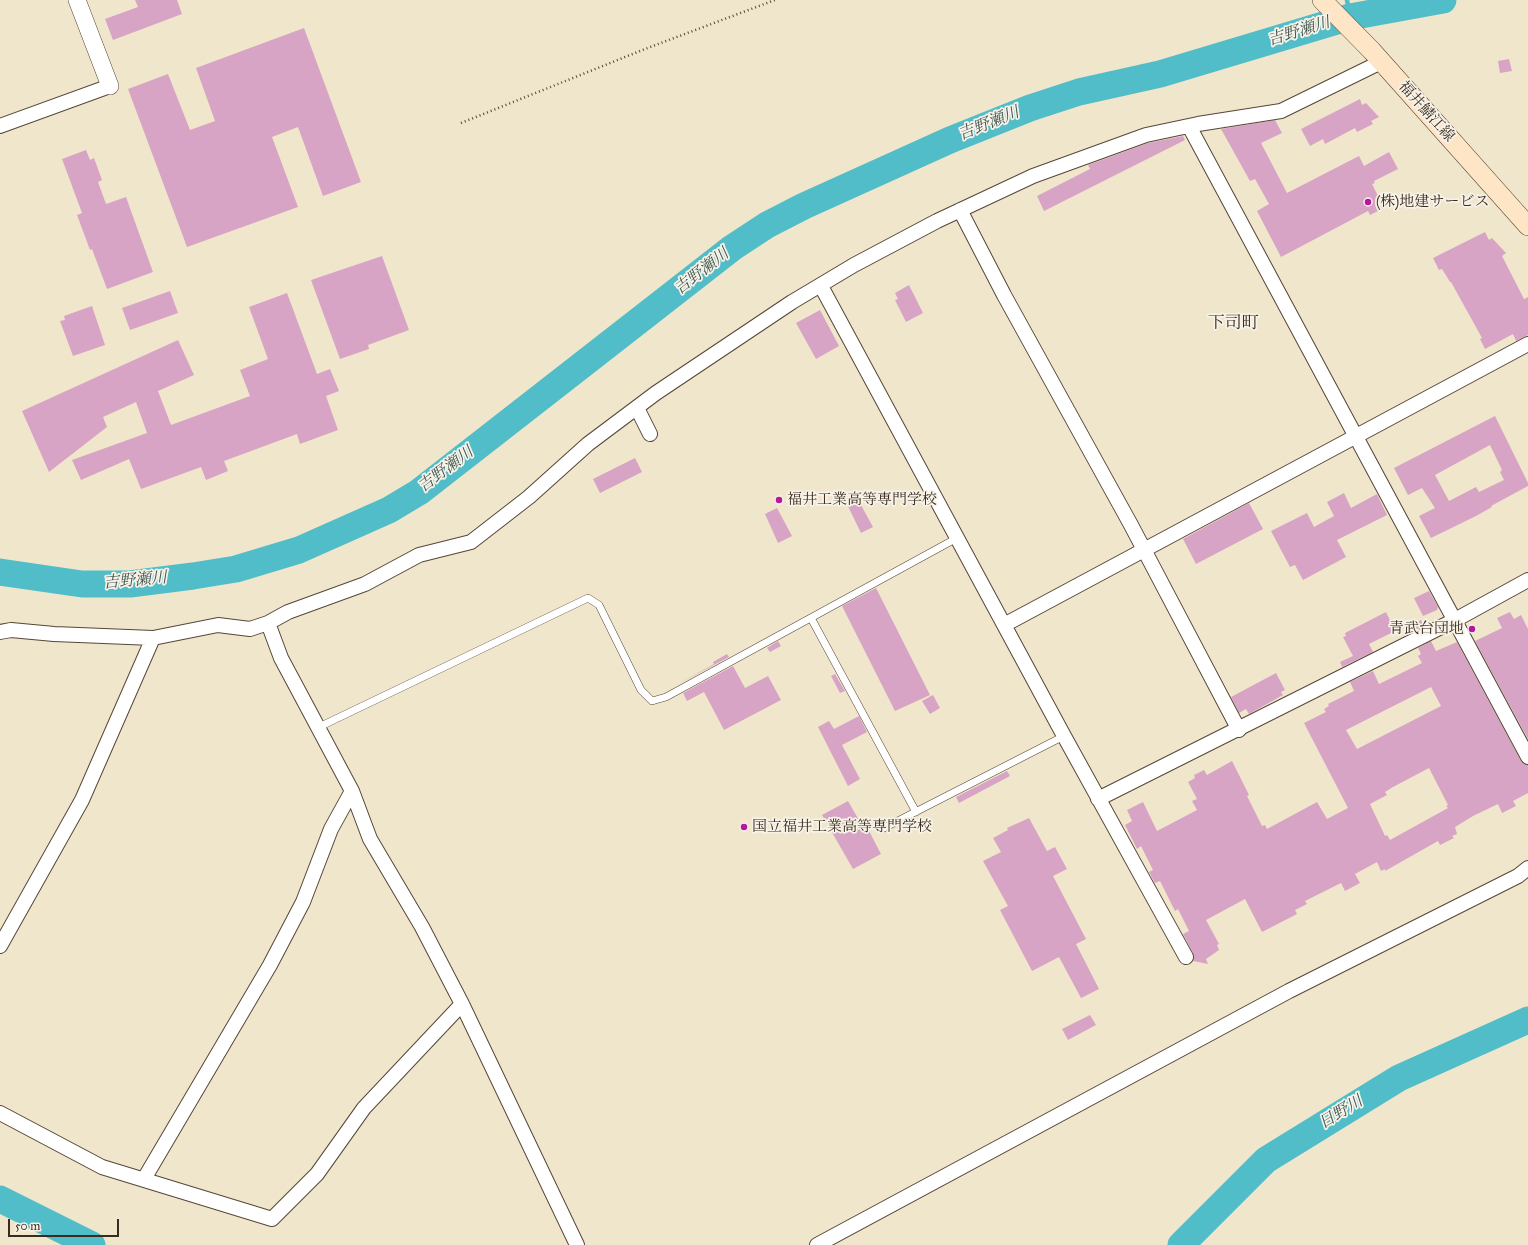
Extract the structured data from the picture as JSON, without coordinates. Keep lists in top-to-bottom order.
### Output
{
  "streets": {
    "main road": ["福井鯖江線"]
  },
  "districts": ["下司町"],
  "water": ["吉野瀬川", "日野川"],
  "places": [
    "(株)地建サービス",
    "福井工業高等専門学校",
    "青武台団地",
    "国立福井工業高等専門学校"
  ],
  "scale_bar": "50 m"
}
